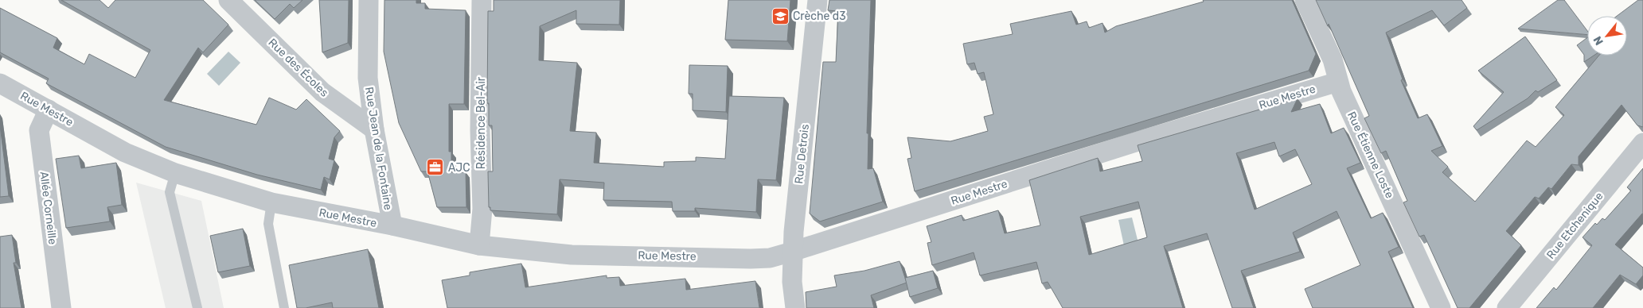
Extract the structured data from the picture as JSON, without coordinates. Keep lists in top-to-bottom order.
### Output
{
  "streets": {
    "street": [
      "Rue des Écoles",
      "Rue Mestre",
      "Résidence Bel-Air",
      "Rue Jean de la Fontaine",
      "Rue Detrois",
      "Rue Étienne Loste",
      "Allée Corneille",
      "Rue Etchenique"
    ]
  },
  "crossings": [
    ["Rue des Écoles", "Rue Jean de la Fontaine"],
    ["Rue Mestre", "Résidence Bel-Air"],
    ["Rue Mestre", "Rue Jean de la Fontaine"],
    ["Rue Mestre", "Rue Detrois"],
    ["Rue Mestre", "Rue Étienne Loste"],
    ["Rue Mestre", "Allée Corneille"]
  ],
  "places": {
    "school or university": ["Crèche d3"],
    "office": ["AJC"]
  },
  "north": "bottom left"
}
